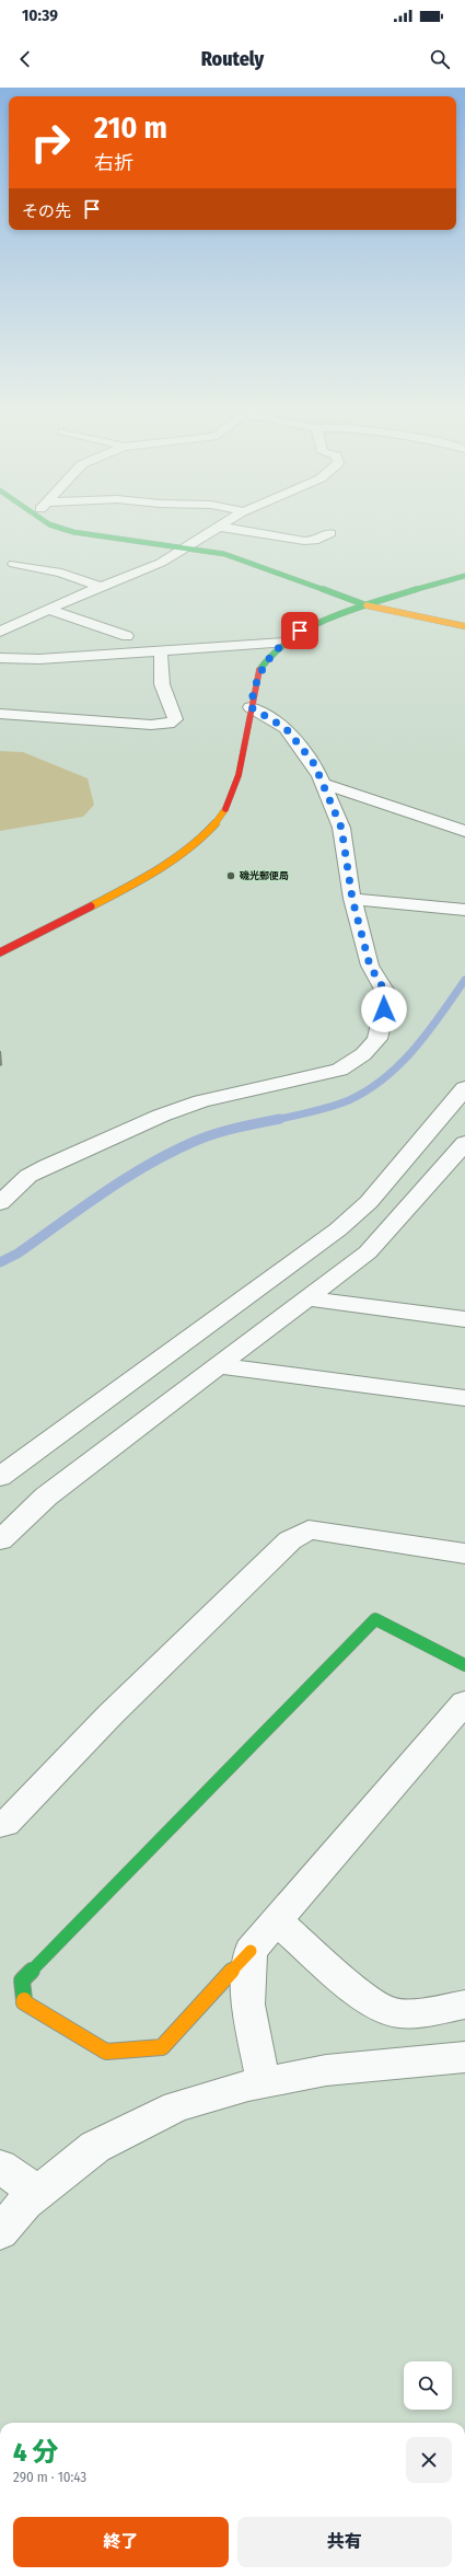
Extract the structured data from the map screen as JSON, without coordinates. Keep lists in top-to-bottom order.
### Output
{
  "places": ["磯光郵便局"],
  "page": {
    "status": "10:39",
    "header": "Routely",
    "turn": ["210 m", "右折"],
    "then": "その先",
    "heading": ["4 分", "290 m · 10:43"],
    "buttons": ["終了", "共有"]
  }
}
